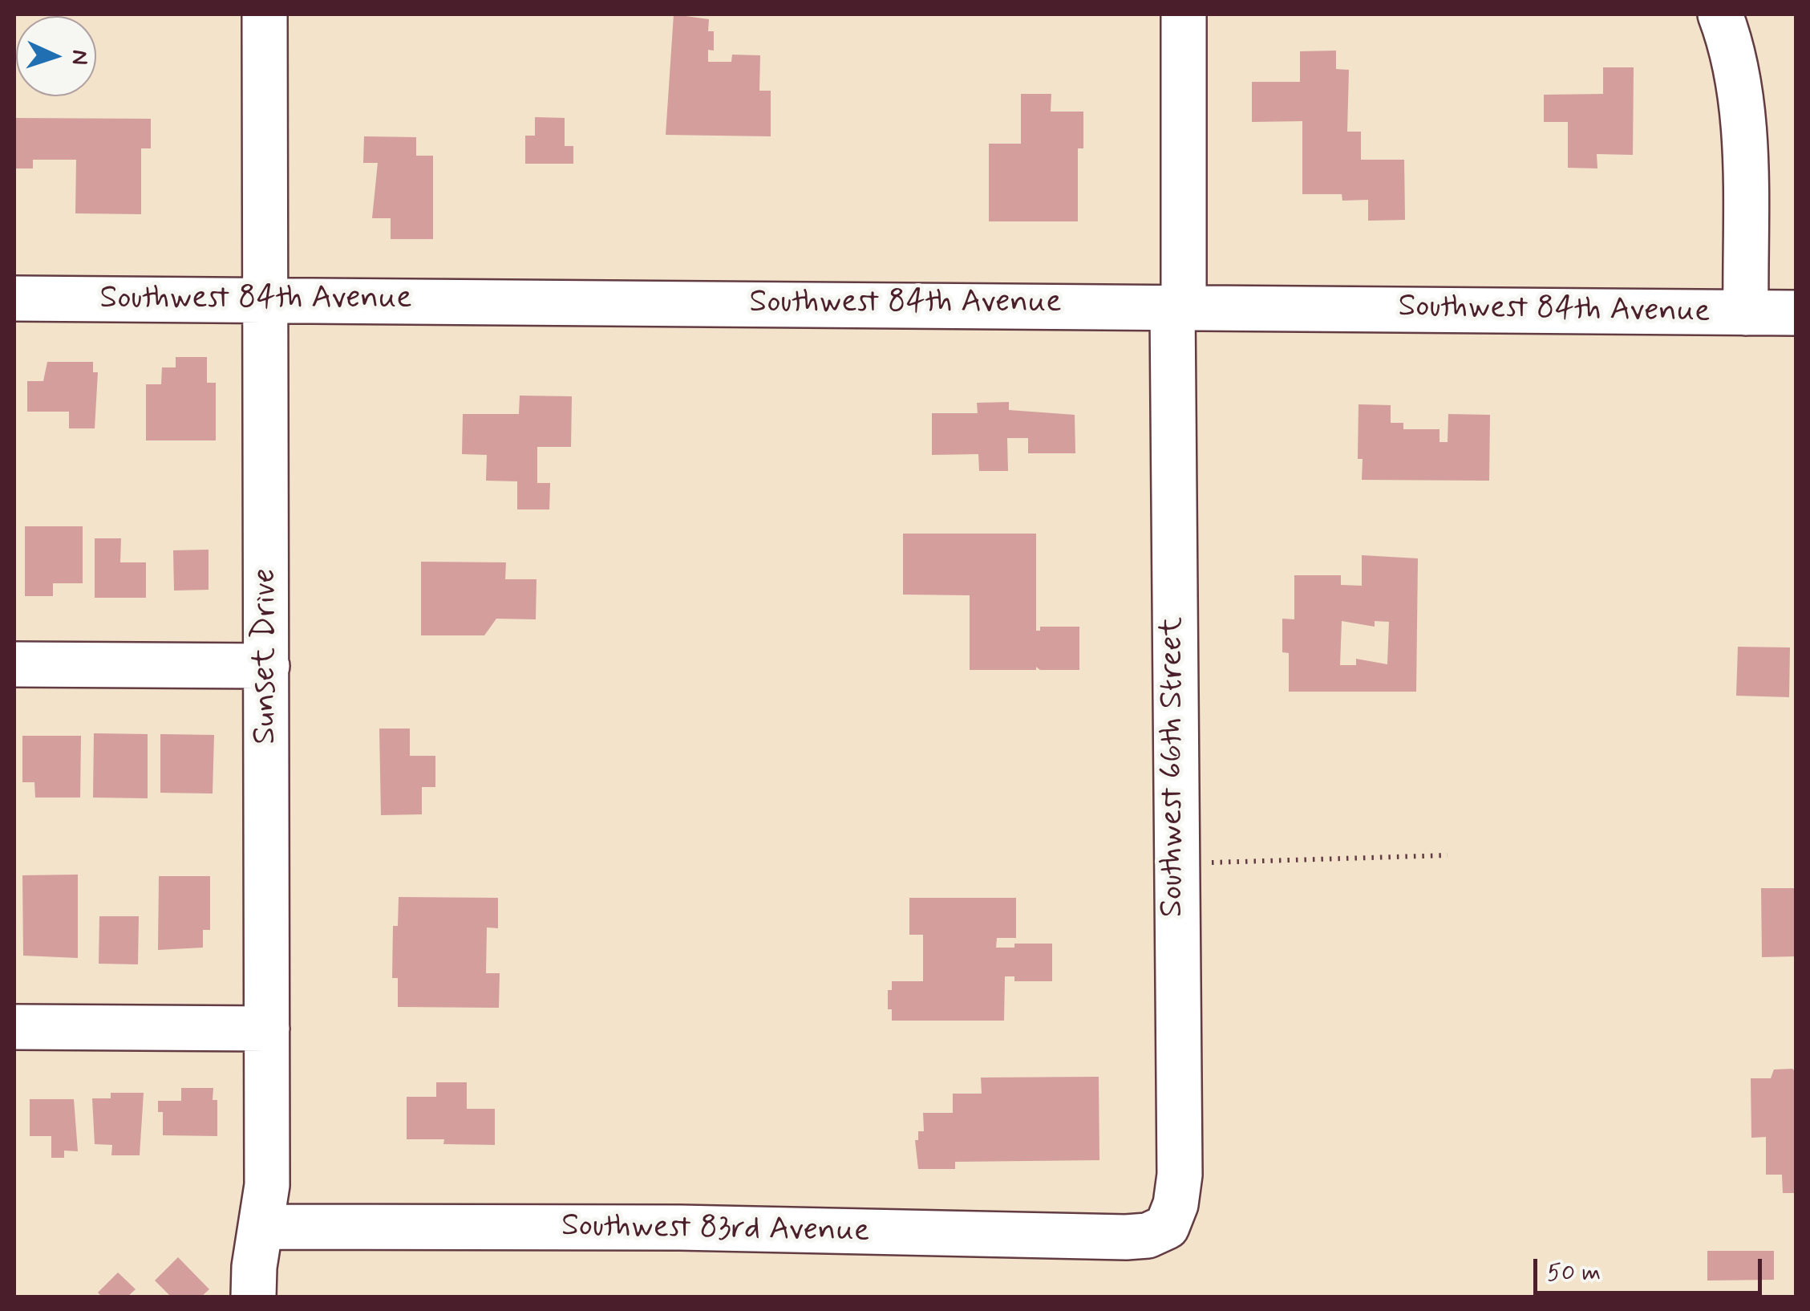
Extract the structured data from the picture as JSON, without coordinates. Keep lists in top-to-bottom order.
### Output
{
  "streets": {
    "street": [
      "Southwest 84th Avenue",
      "Sunset Drive",
      "Southwest 66th Street",
      "Southwest 83rd Avenue"
    ]
  },
  "crossings": [
    ["Southwest 84th Avenue", "Sunset Drive"],
    ["Southwest 84th Avenue", "Southwest 66th Street"],
    ["Sunset Drive", "Southwest 83rd Avenue"],
    ["Southwest 66th Street", "Southwest 83rd Avenue"]
  ],
  "scale_bar": "50 m",
  "north": "right"
}
